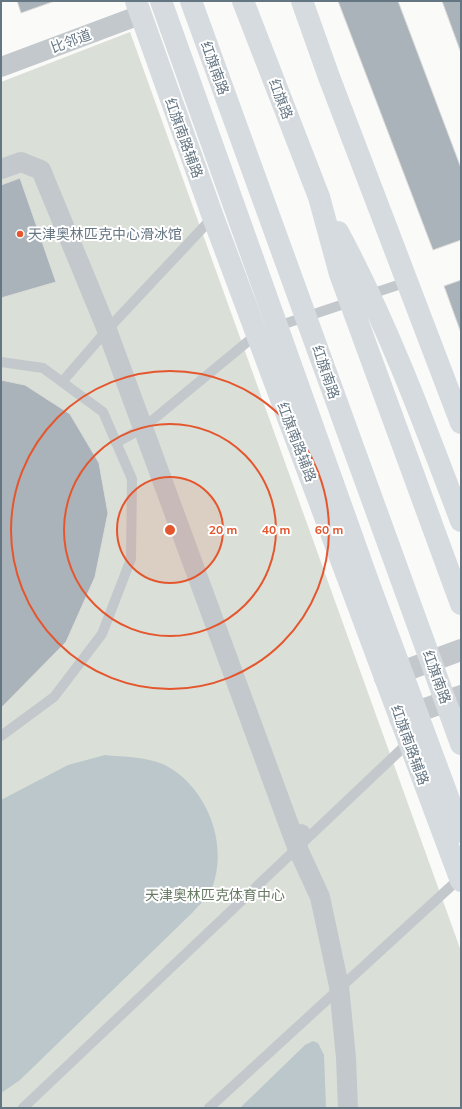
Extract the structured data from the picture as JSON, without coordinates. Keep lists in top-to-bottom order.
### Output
{
  "streets": {
    "main road": ["红旗南路", "红旗路", "红旗南路辅路"],
    "street": ["比邻道"]
  },
  "crossings": [
    ["比邻道", "红旗南路辅路"]
  ],
  "parks": ["天津奥林匹克体育中心"],
  "places": ["天津奥林匹克中心滑冰馆"],
  "rings": ["20 m", "40 m", "60 m"]
}
